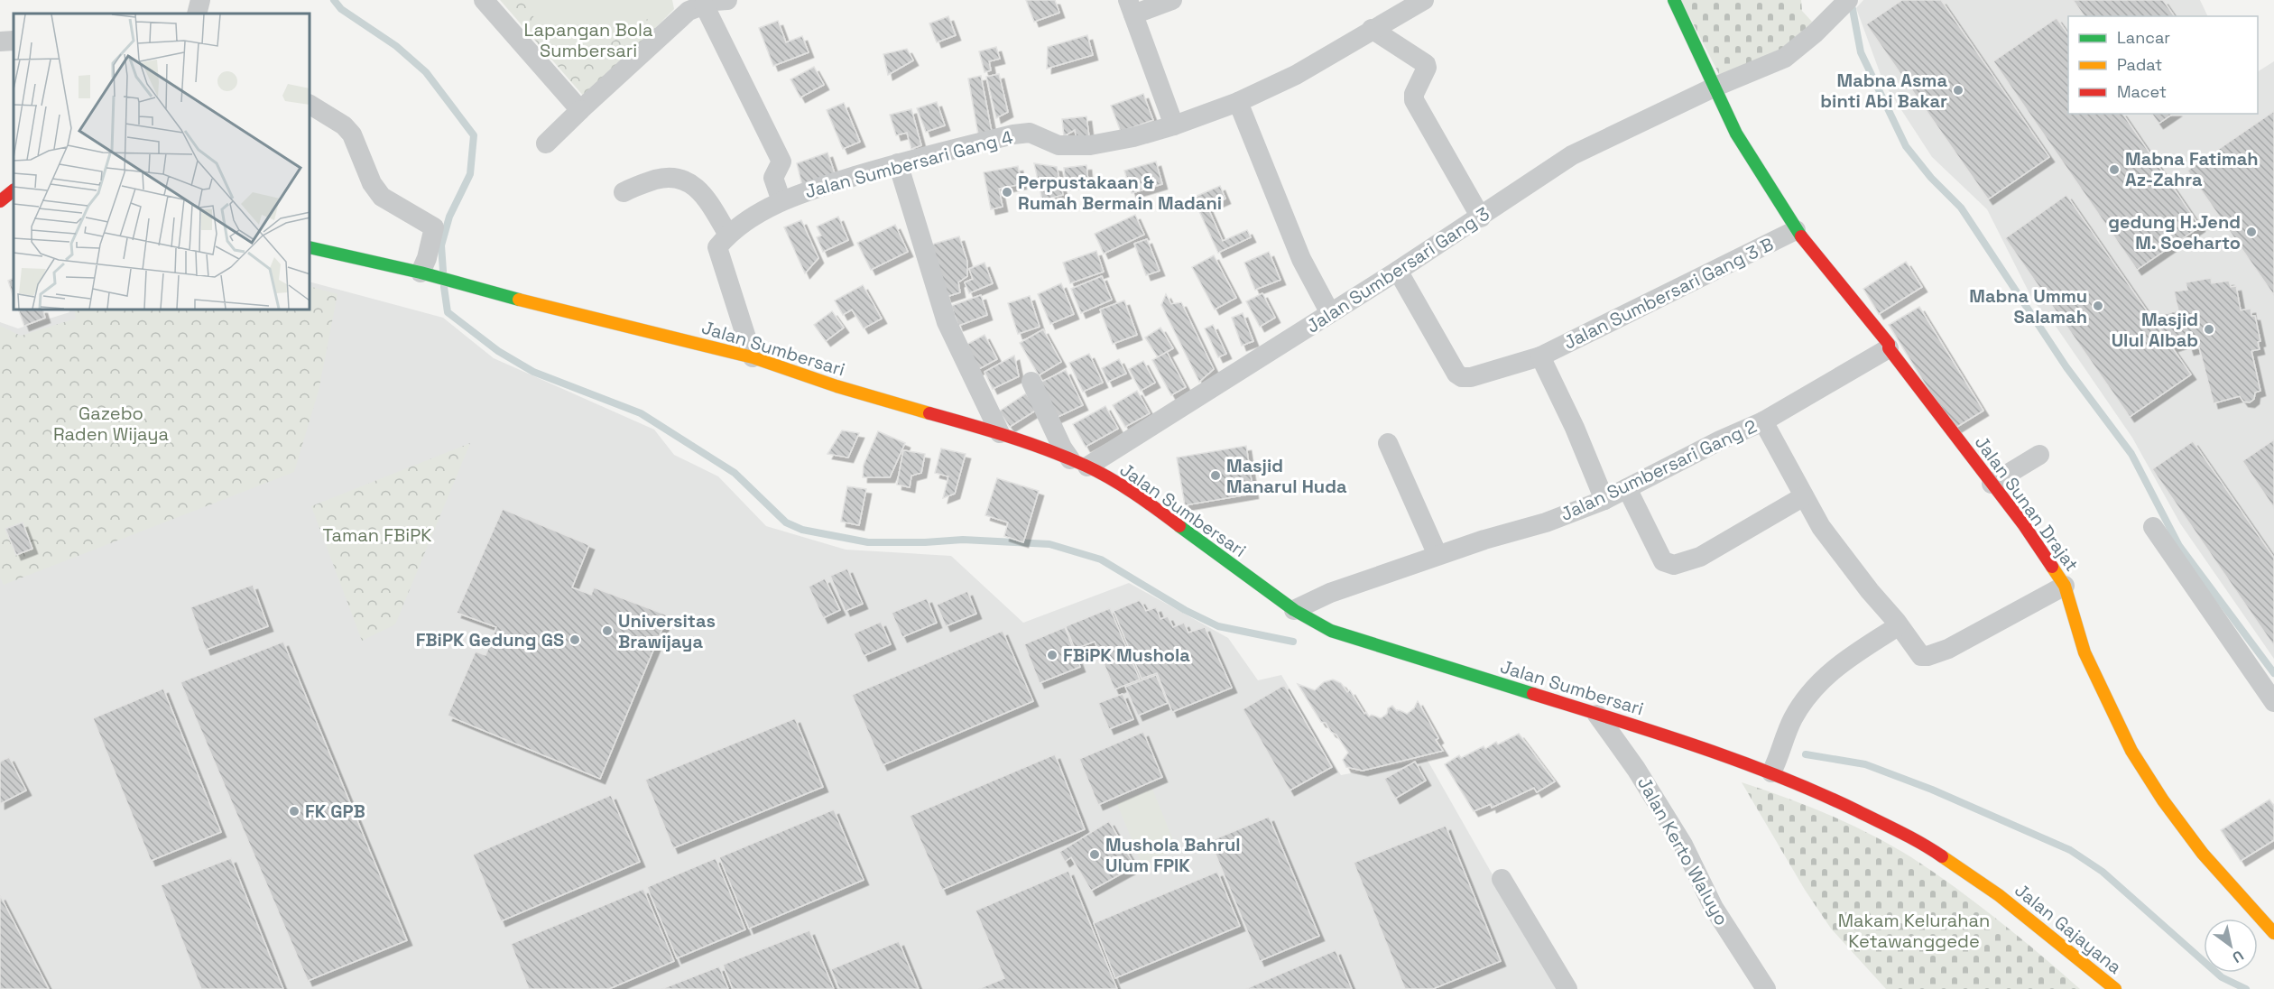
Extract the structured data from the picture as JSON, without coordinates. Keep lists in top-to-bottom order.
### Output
{
  "streets": {
    "main road": ["Jalan Sumbersari", "Jalan Sunan Drajat", "Jalan Gajayana"],
    "street": [
      "Jalan Sumbersari Gang 4",
      "Jalan Sumbersari Gang 3",
      "Jalan Sumbersari Gang 3 B",
      "Jalan Sumbersari Gang 2",
      "Jalan Kerto Waluyo"
    ]
  },
  "crossings": [
    ["Jalan Sumbersari Gang 3", "Jalan Sumbersari Gang 3 B"],
    ["Jalan Sumbersari Gang 3", "Jalan Sumbersari"],
    ["Jalan Sumbersari", "Jalan Sumbersari Gang 2"],
    ["Jalan Sumbersari", "Jalan Kerto Waluyo"],
    ["Jalan Sumbersari", "Jalan Gajayana"],
    ["Jalan Sumbersari Gang 2", "Jalan Sunan Drajat"]
  ],
  "parks": [
    "Lapangan Bola Sumbersari",
    "Gazebo Raden Wijaya",
    "Taman FBiPK",
    "Makam Kelurahan Ketawanggede"
  ],
  "places": [
    "Mabna Asma binti Abi Bakar",
    "Mabna Fatimah Az-Zahra",
    "Perpustakaan & Rumah Bermain Madani",
    "gedung H.Jend M. Soeharto",
    "Mabna Ummu Salamah",
    "Masjid Ulul Albab",
    "Masjid Manarul Huda",
    "Universitas Brawijaya",
    "FBiPK Gedung GS",
    "FBiPK Mushola",
    "FK GPB",
    "Mushola Bahrul Ulum FPIK"
  ],
  "legend": ["Lancar", "Padat", "Macet"],
  "north": "bottom right"
}
